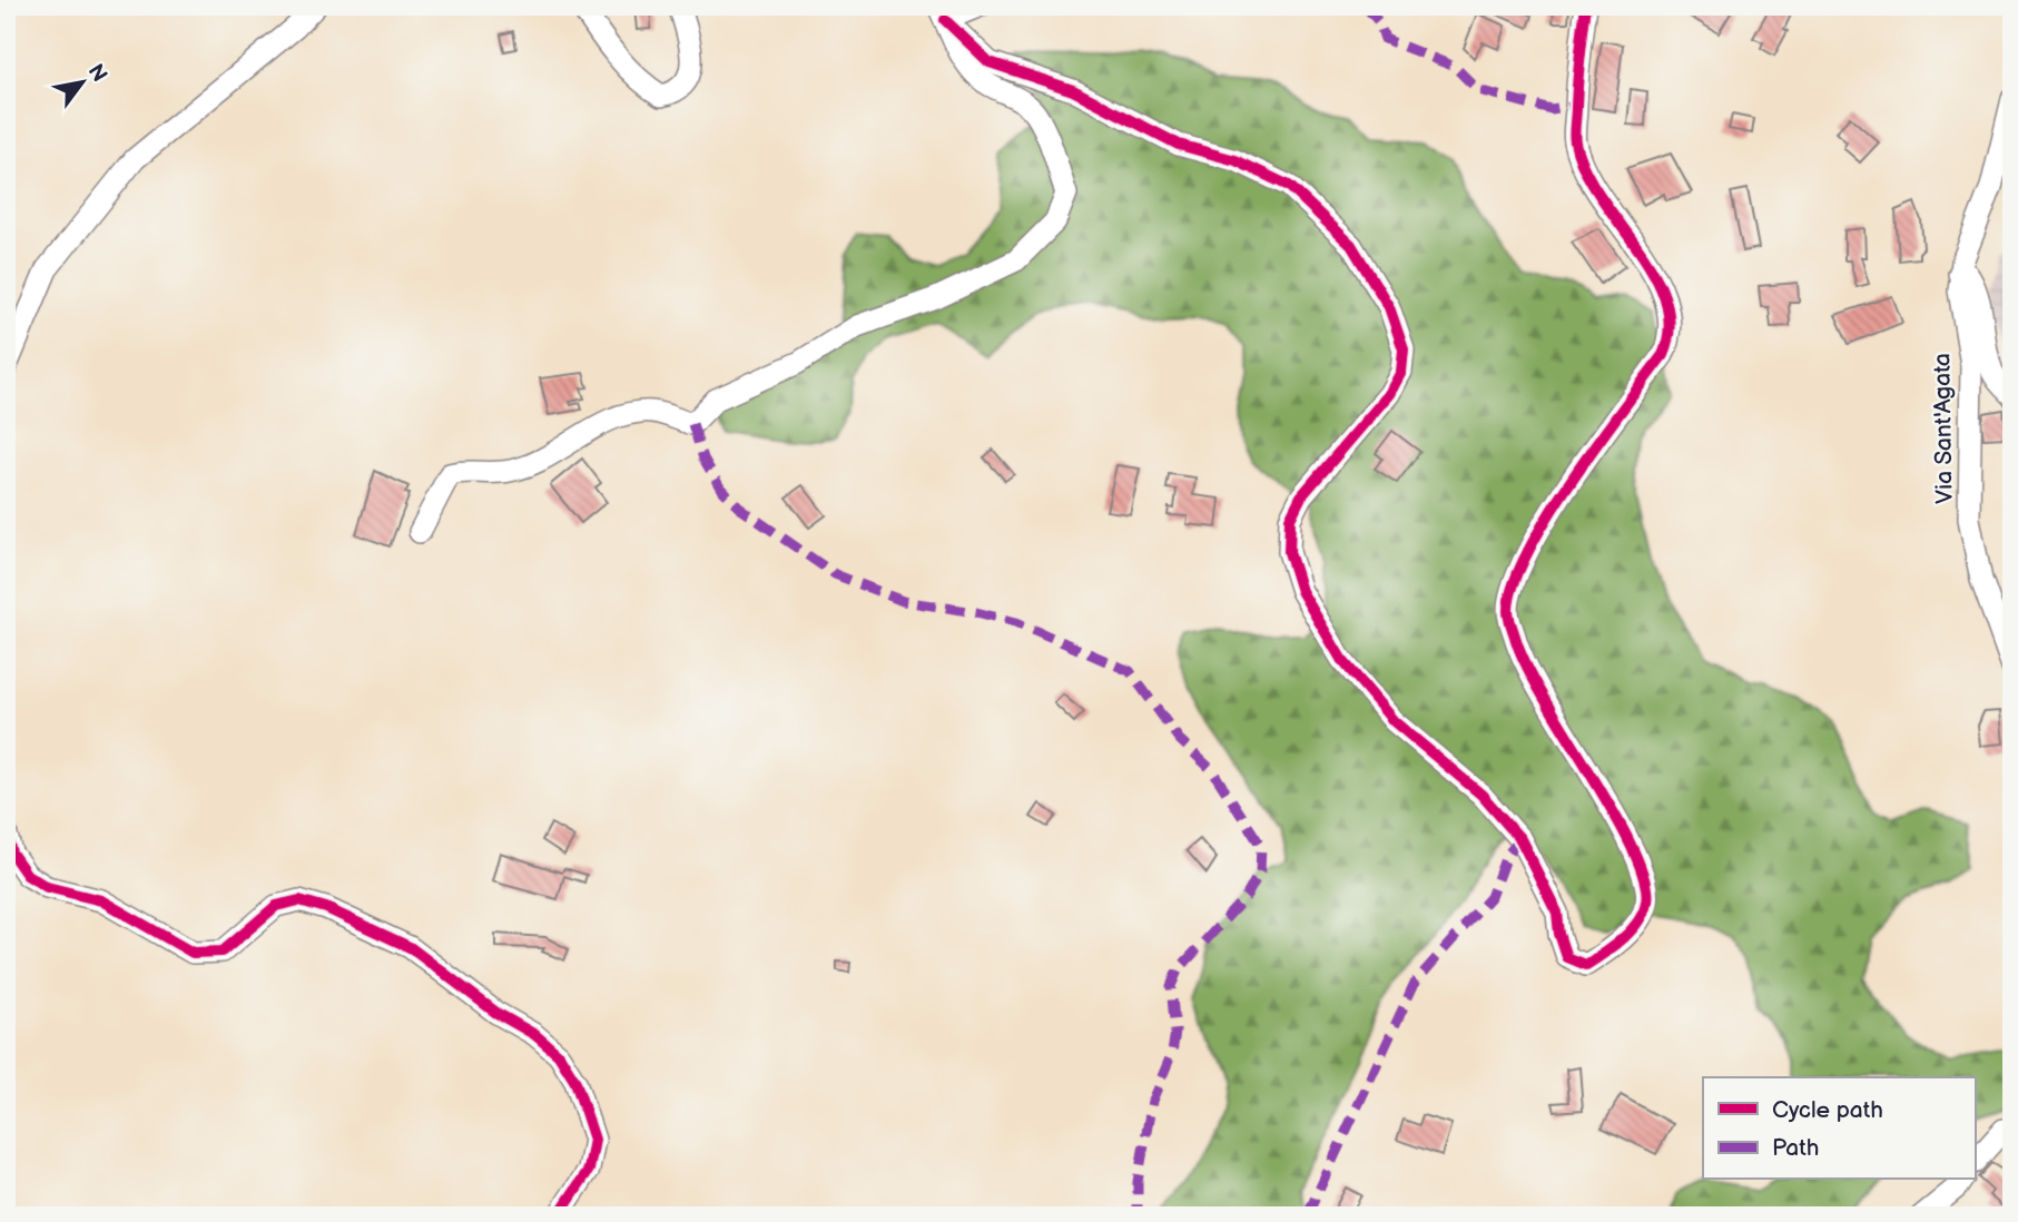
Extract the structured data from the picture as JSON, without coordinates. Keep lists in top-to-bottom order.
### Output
{
  "streets": {
    "street": ["Via Sant'Agata"]
  },
  "legend": ["Cycle path", "Path"],
  "north": "top right"
}
